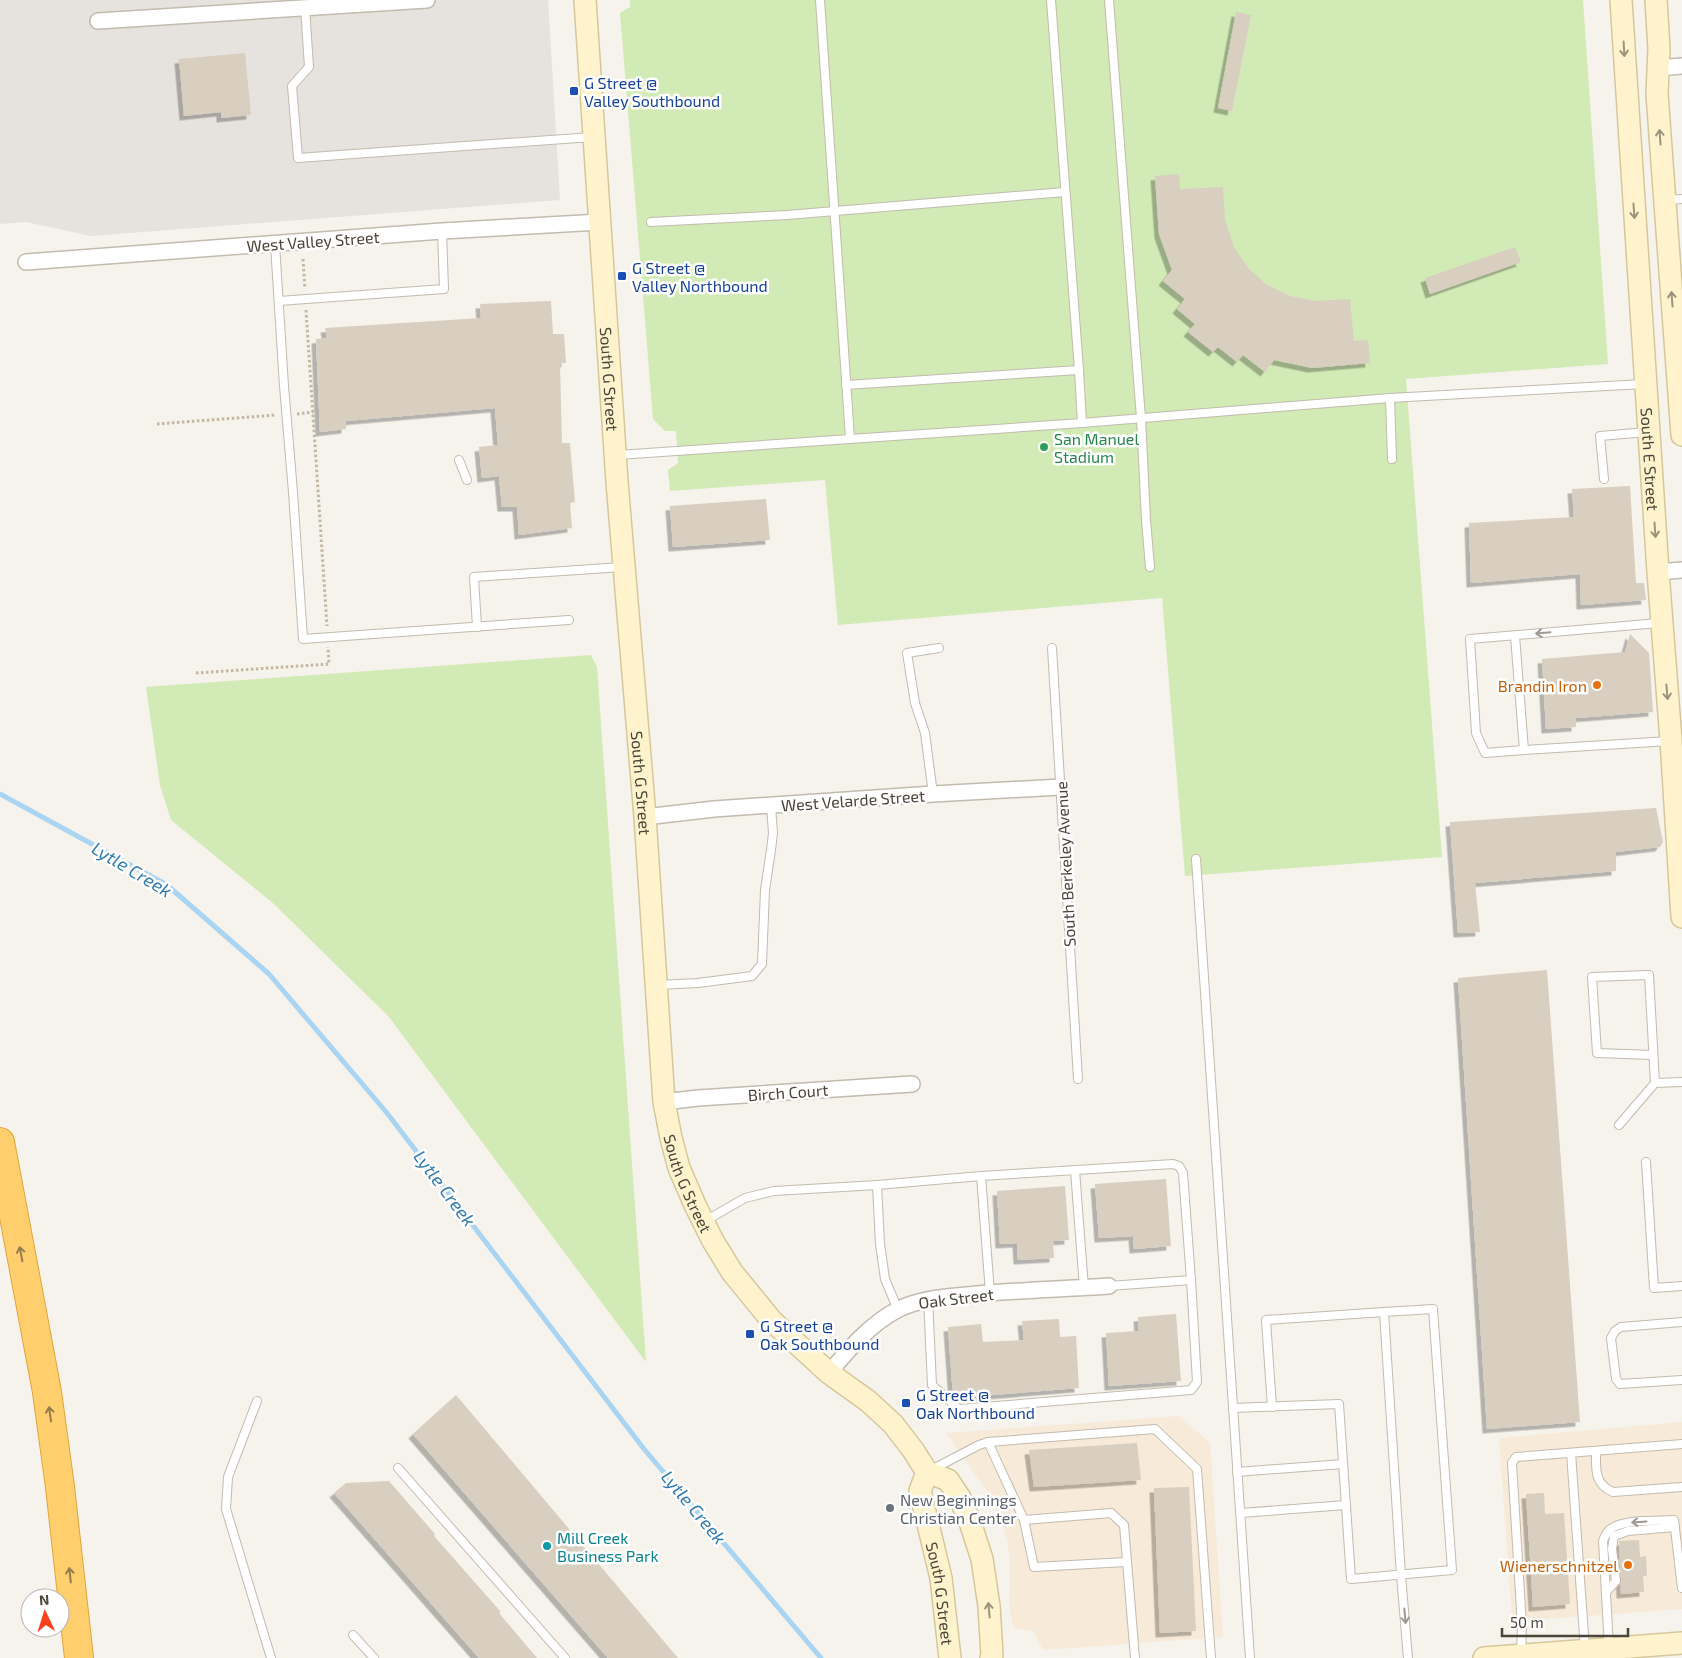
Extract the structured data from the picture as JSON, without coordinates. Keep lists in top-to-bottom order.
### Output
{
  "streets": {
    "main road": ["South G Street", "South E Street"],
    "street": [
      "West Valley Street",
      "West Velarde Street",
      "Birch Court",
      "Oak Street"
    ],
    "lane": ["South Berkeley Avenue"]
  },
  "crossings": [
    ["West Valley Street", "South G Street"],
    ["South G Street", "West Velarde Street"],
    ["South G Street", "Birch Court"],
    ["South G Street", "Oak Street"],
    ["West Velarde Street", "South Berkeley Avenue"]
  ],
  "water": ["Lytle Creek"],
  "places": {
    "transit": [
      "G Street @ Valley Southbound",
      "G Street @ Valley Northbound",
      "G Street @ Oak Southbound",
      "G Street @ Oak Northbound"
    ],
    "other": [
      "San Manuel Stadium",
      "Brandin Iron",
      "New Beginnings Christian Center",
      "Mill Creek Business Park",
      "Wienerschnitzel"
    ]
  },
  "scale_bar": "50 m",
  "north": "top"
}
